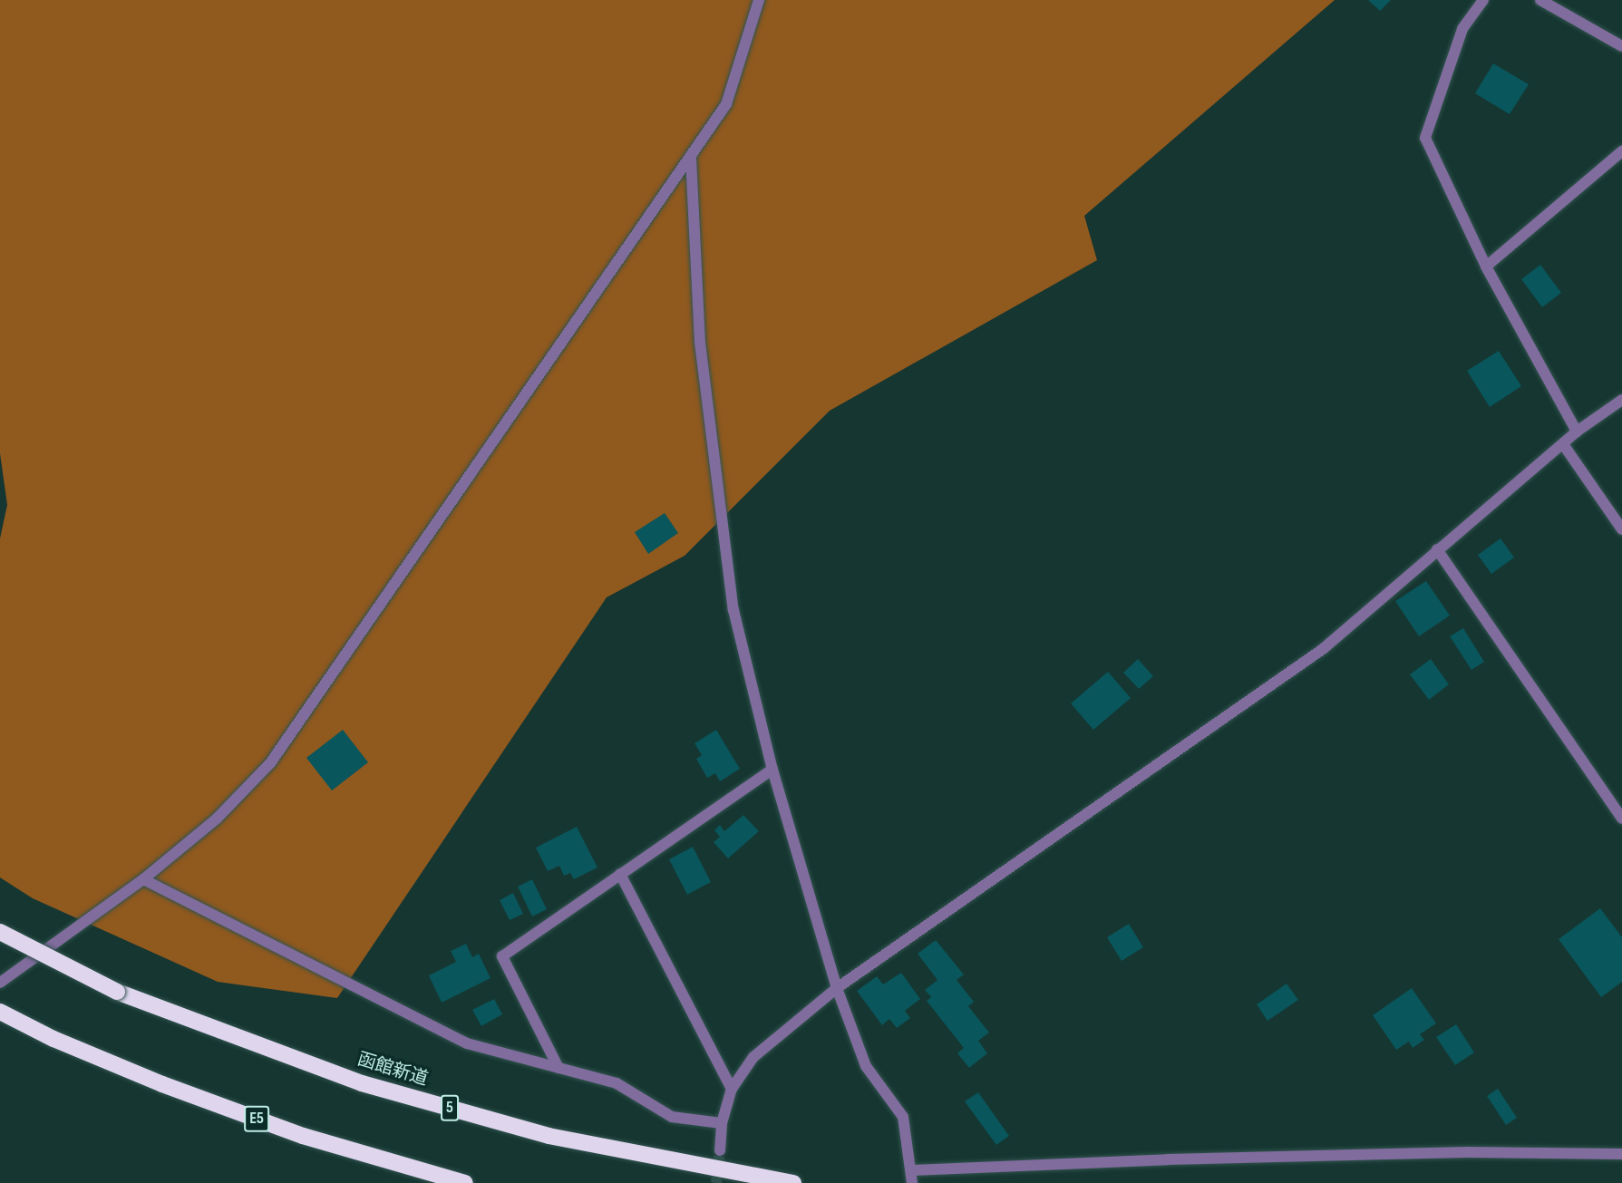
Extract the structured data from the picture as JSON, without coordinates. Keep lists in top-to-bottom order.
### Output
{
  "streets": {
    "highway": ["函館新道", "5", "E5"]
  }
}
